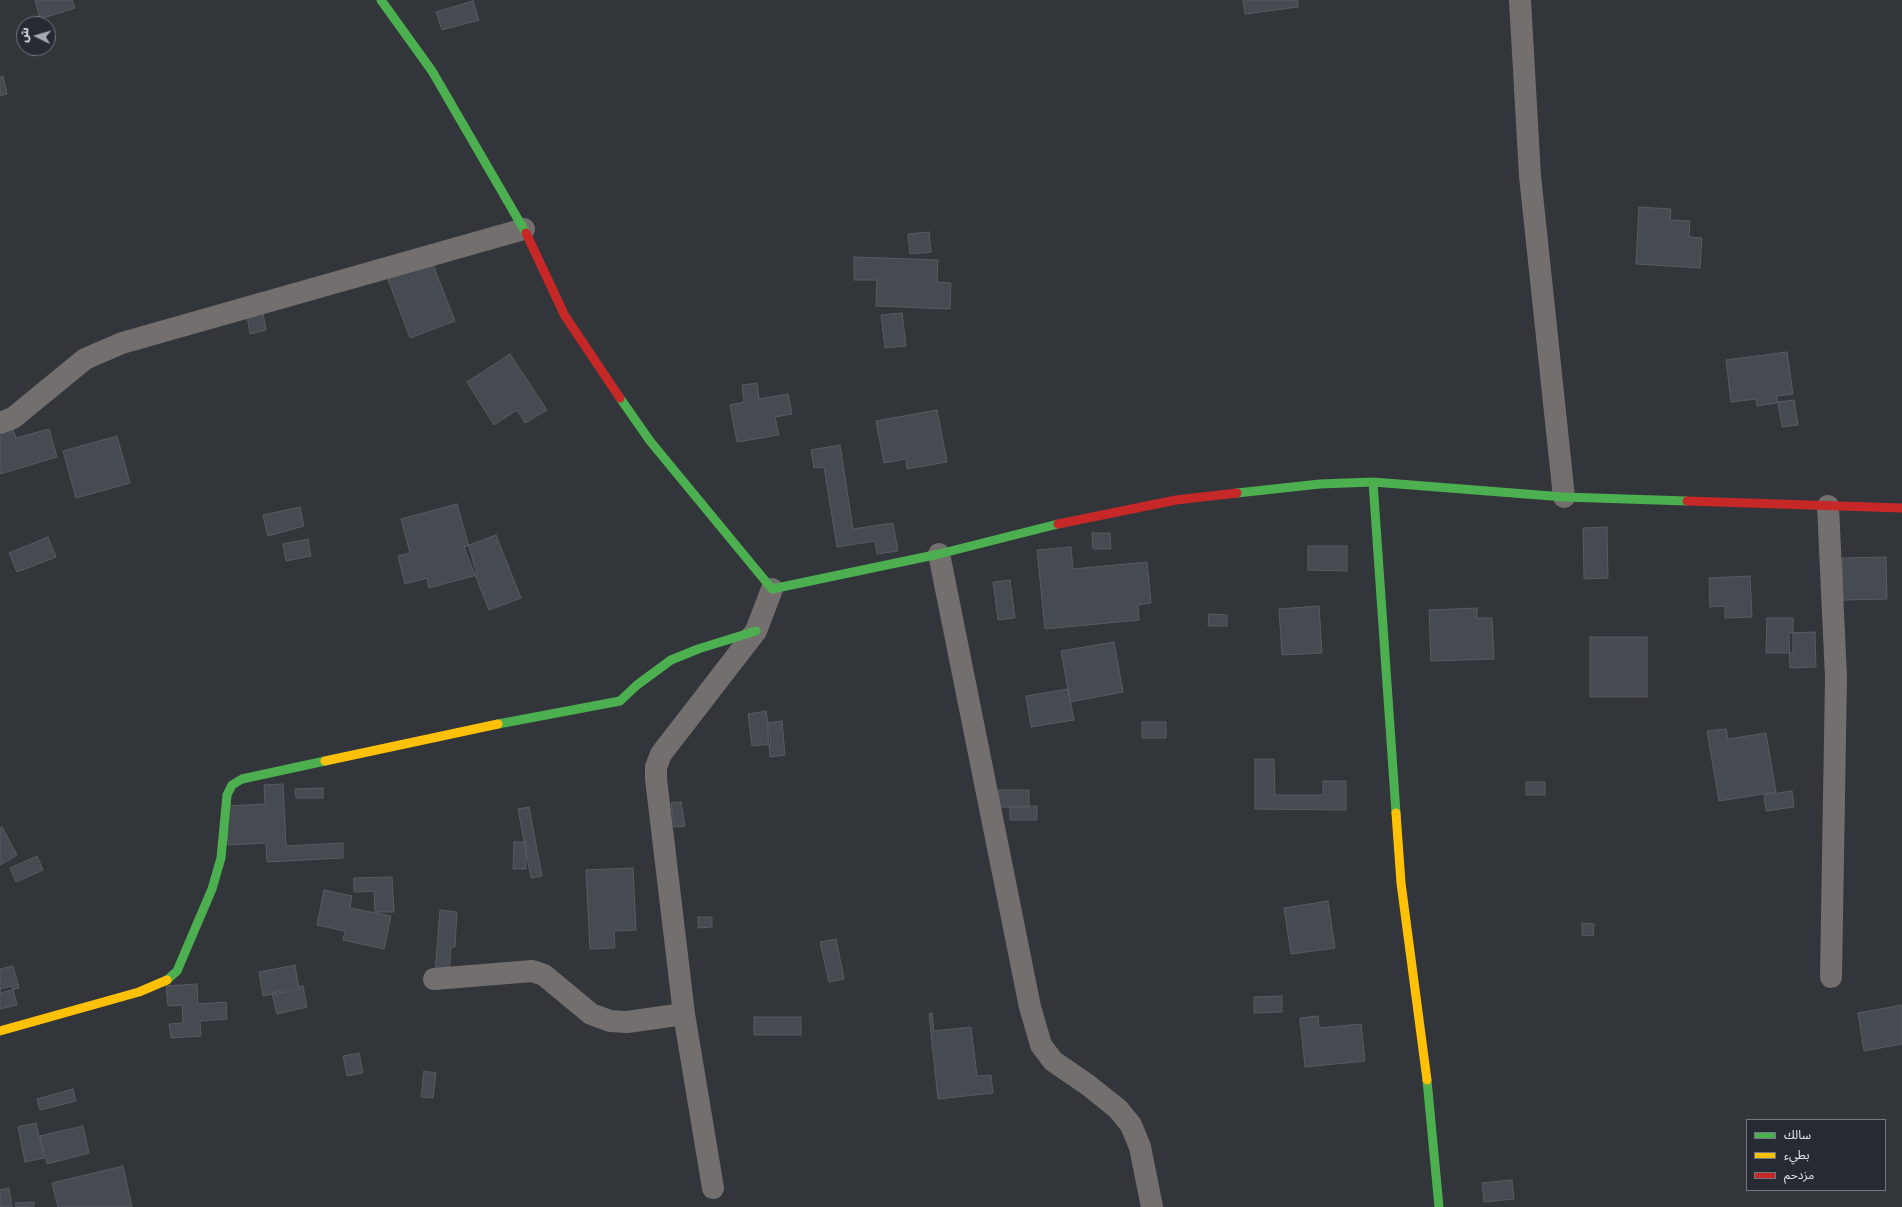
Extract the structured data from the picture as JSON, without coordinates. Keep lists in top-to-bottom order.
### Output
{
  "legend": ["سالك", "بطيء", "مزدحم"],
  "north": "left"
}
